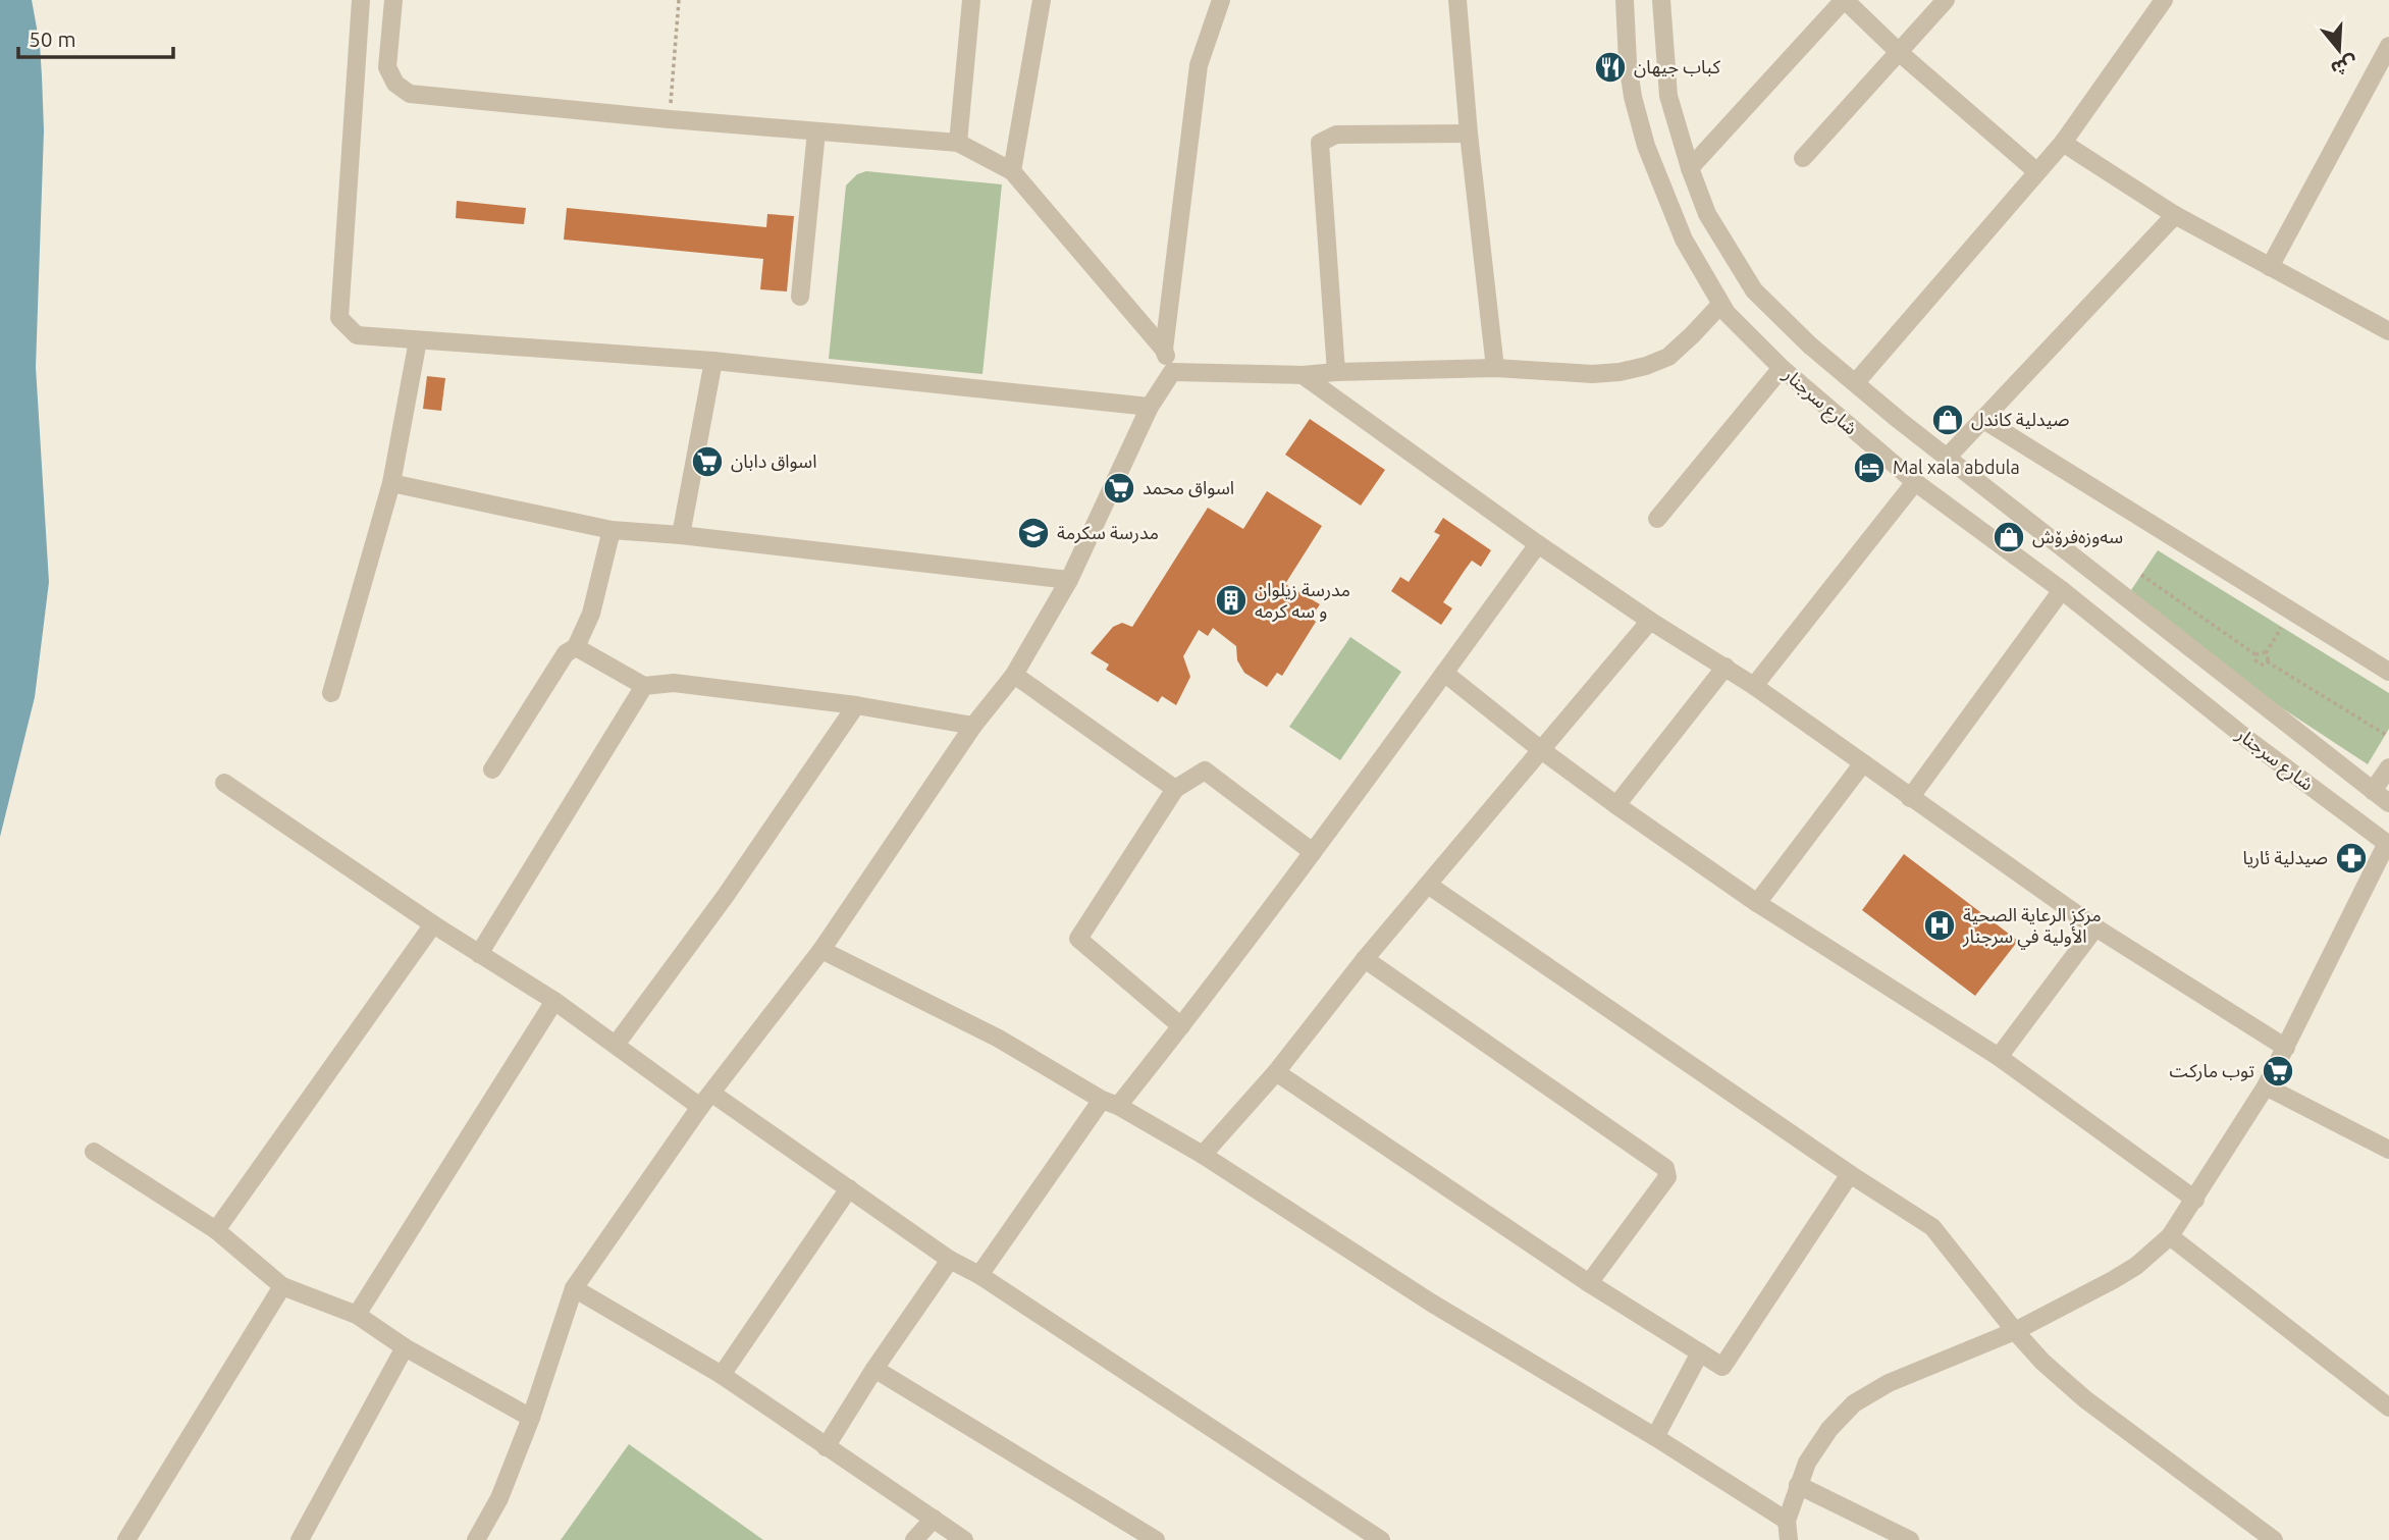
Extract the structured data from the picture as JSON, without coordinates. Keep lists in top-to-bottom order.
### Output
{
  "streets": {
    "street": ["شارع سرجنار"]
  },
  "places": {
    "restaurant": ["كباب جيهان"],
    "shop": ["صيدلية كاندل", "سەوزەفرۆش"],
    "supermarket": ["اسواق دابان", "اسواق محمد", "توب ماركت"],
    "hotel": ["Mal xala abdula"],
    "school or university": ["مدرسة سكرمة"],
    "building": ["مدرسة زيلوان و سه كرمه"],
    "pharmacy": ["صيدلية ئاريا"],
    "hospital": ["مركز الرعاية الصحية الأولية في سرجنار"]
  },
  "scale_bar": "50 m",
  "north": "bottom"
}
